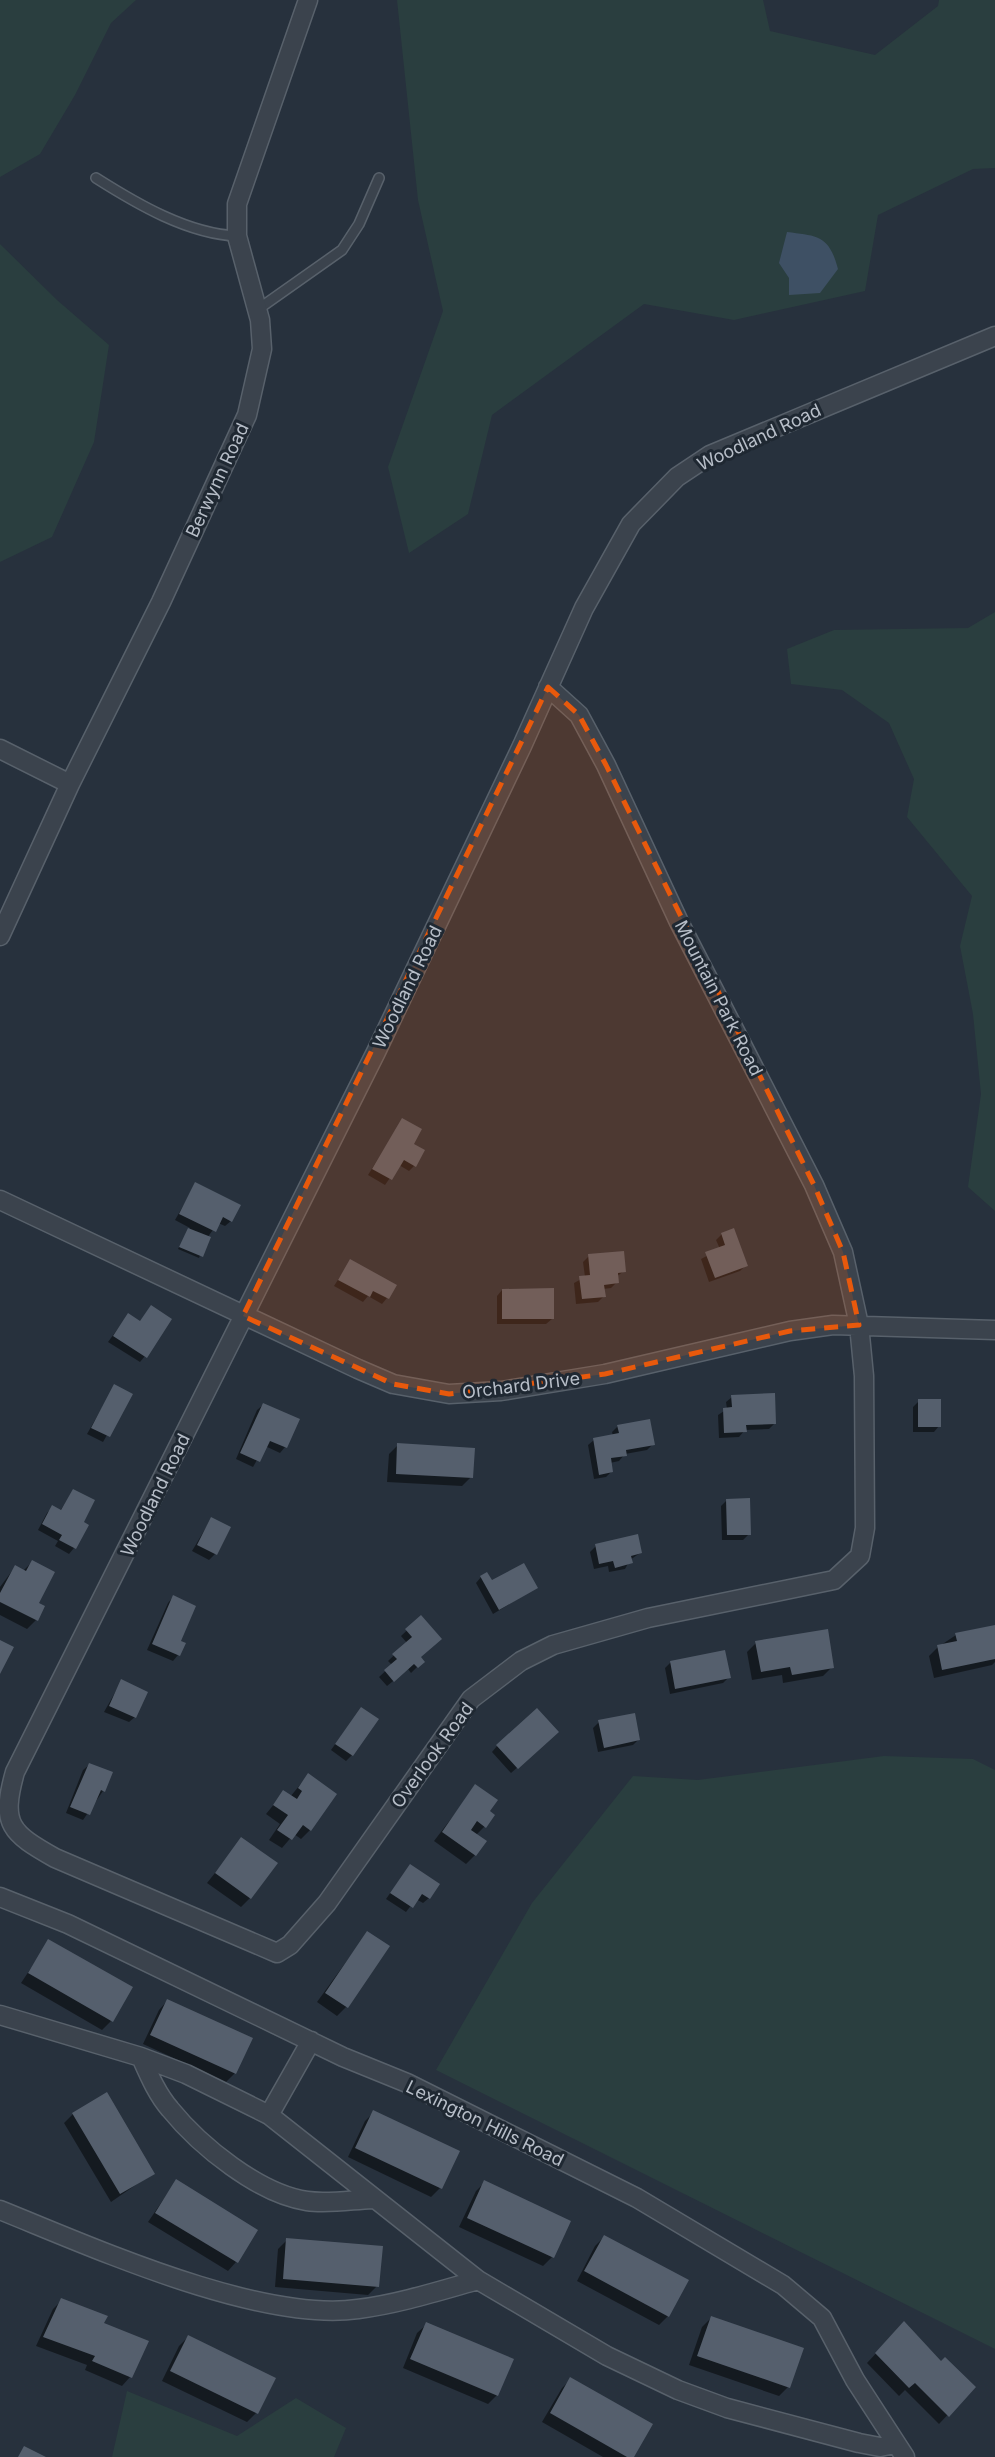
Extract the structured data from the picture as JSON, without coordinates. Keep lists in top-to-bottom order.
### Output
{
  "streets": {
    "street": [
      "Woodland Road",
      "Berwynn Road",
      "Mountain Park Road",
      "Orchard Drive",
      "Overlook Road",
      "Lexington Hills Road"
    ]
  },
  "crossings": [
    ["Woodland Road", "Mountain Park Road"],
    ["Woodland Road", "Orchard Drive"],
    ["Woodland Road", "Overlook Road"],
    ["Mountain Park Road", "Orchard Drive"],
    ["Mountain Park Road", "Overlook Road"],
    ["Orchard Drive", "Overlook Road"]
  ]
}
